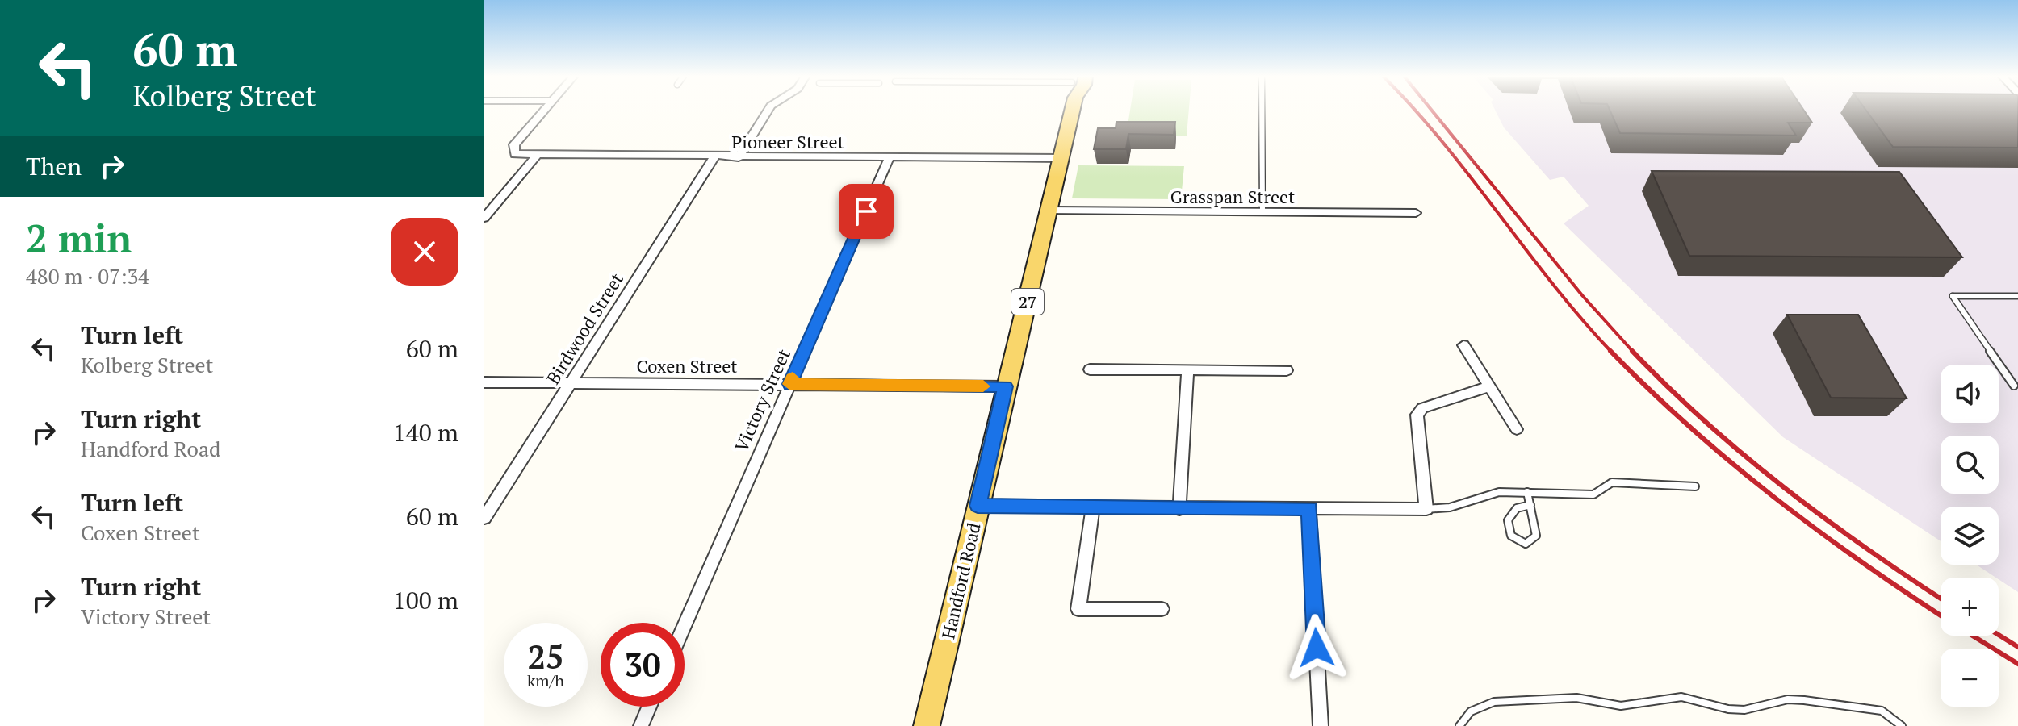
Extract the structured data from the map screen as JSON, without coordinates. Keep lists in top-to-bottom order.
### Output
{
  "streets": {
    "main road": ["27", "Handford Road"],
    "street": [
      "Pioneer Street",
      "Grasspan Street",
      "Birdwood Street",
      "Coxen Street",
      "Victory Street"
    ]
  },
  "crossings": [
    ["Pioneer Street", "Birdwood Street"],
    ["Pioneer Street", "Victory Street"],
    ["Pioneer Street", "Handford Road"],
    ["Grasspan Street", "Handford Road"],
    ["Birdwood Street", "Coxen Street"],
    ["Coxen Street", "Victory Street"],
    ["Coxen Street", "Handford Road"]
  ],
  "page": {
    "turn": ["60 m", "Kolberg Street"],
    "then": "Then",
    "heading": ["2 min", "480 m · 07:34"],
    "list": [
      {
        "name": "Turn left",
        "note": "Kolberg Street",
        "value": "60 m"
      },
      {
        "name": "Turn right",
        "note": "Handford Road",
        "value": "140 m"
      },
      {
        "name": "Turn left",
        "note": "Coxen Street",
        "value": "60 m"
      },
      {
        "name": "Turn right",
        "note": "Victory Street",
        "value": "100 m"
      }
    ],
    "map_buttons": ["+", "−"],
    "speed": "25 km/h",
    "limit": "30"
  }
}
